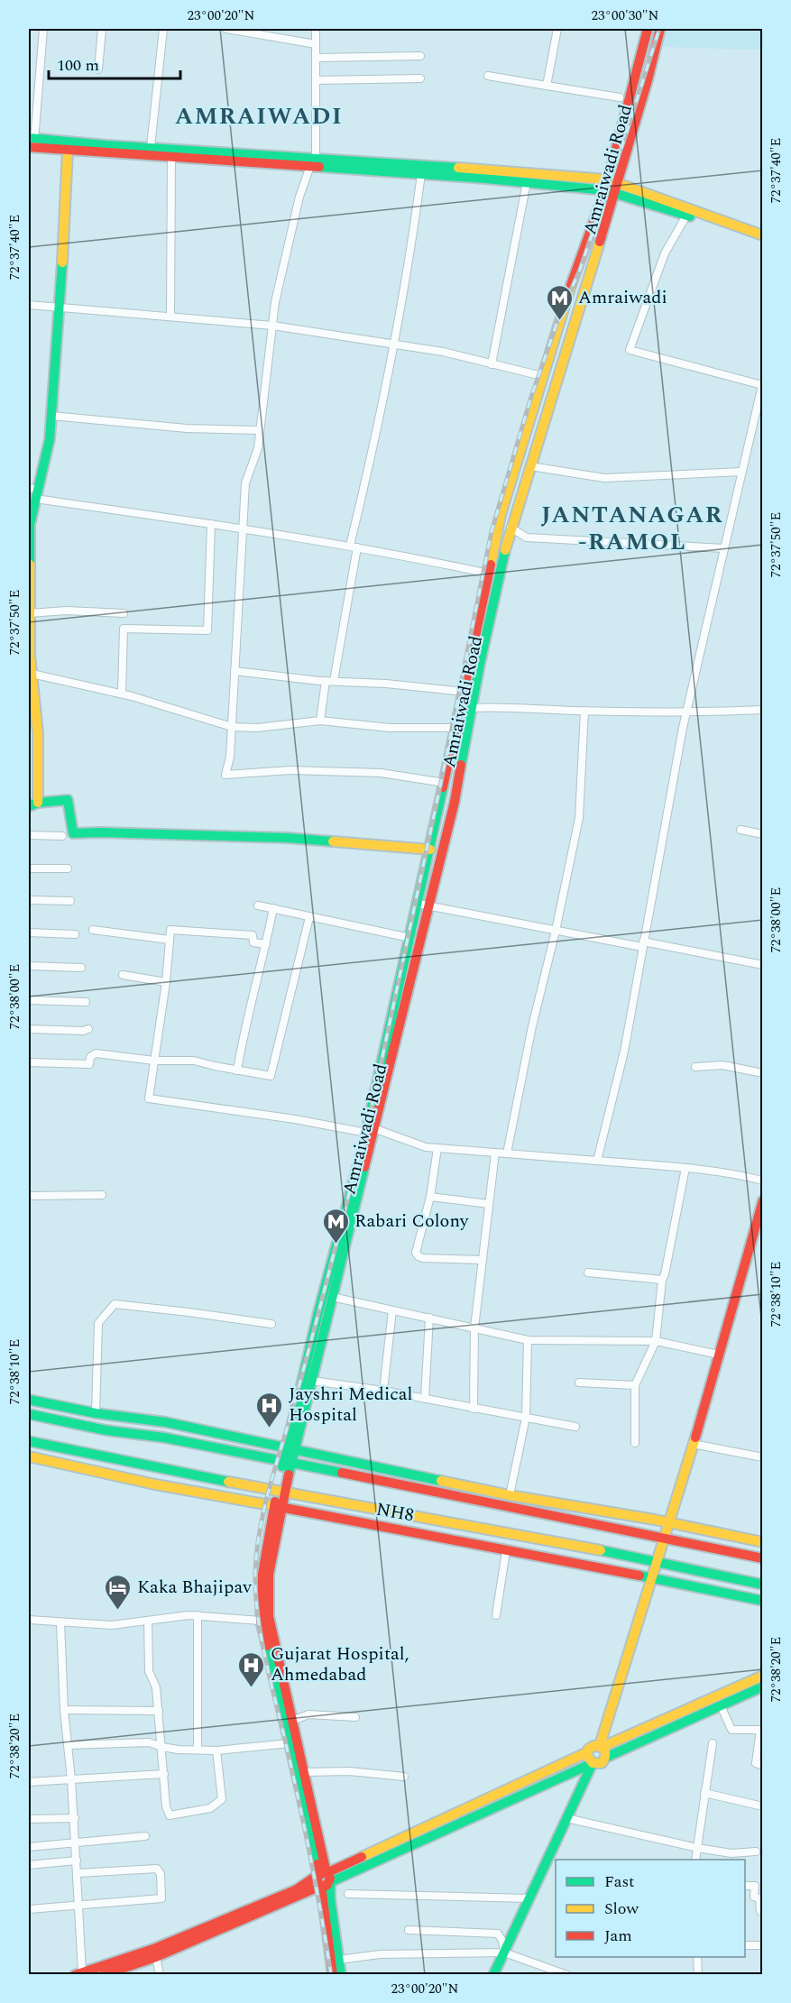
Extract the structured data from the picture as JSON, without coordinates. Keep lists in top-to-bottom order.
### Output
{
  "streets": {
    "main road": ["Amraiwadi Road", "NH8"]
  },
  "districts": ["AMRAIWADI", "JANTANAGAR -RAMOL"],
  "places": {
    "metro station": ["Amraiwadi", "Rabari Colony"],
    "hospital": ["Jayshri Medical Hospital", "Gujarat Hospital, Ahmedabad"],
    "hotel": ["Kaka Bhajipav"]
  },
  "legend": ["Fast", "Slow", "Jam"],
  "scale_bar": "100 m",
  "coordinates": [
    "23°00'20\"N",
    "23°00'30\"N",
    "72°37'40\"E",
    "72°37'50\"E",
    "72°38'00\"E",
    "72°38'10\"E",
    "72°38'20\"E"
  ]
}
